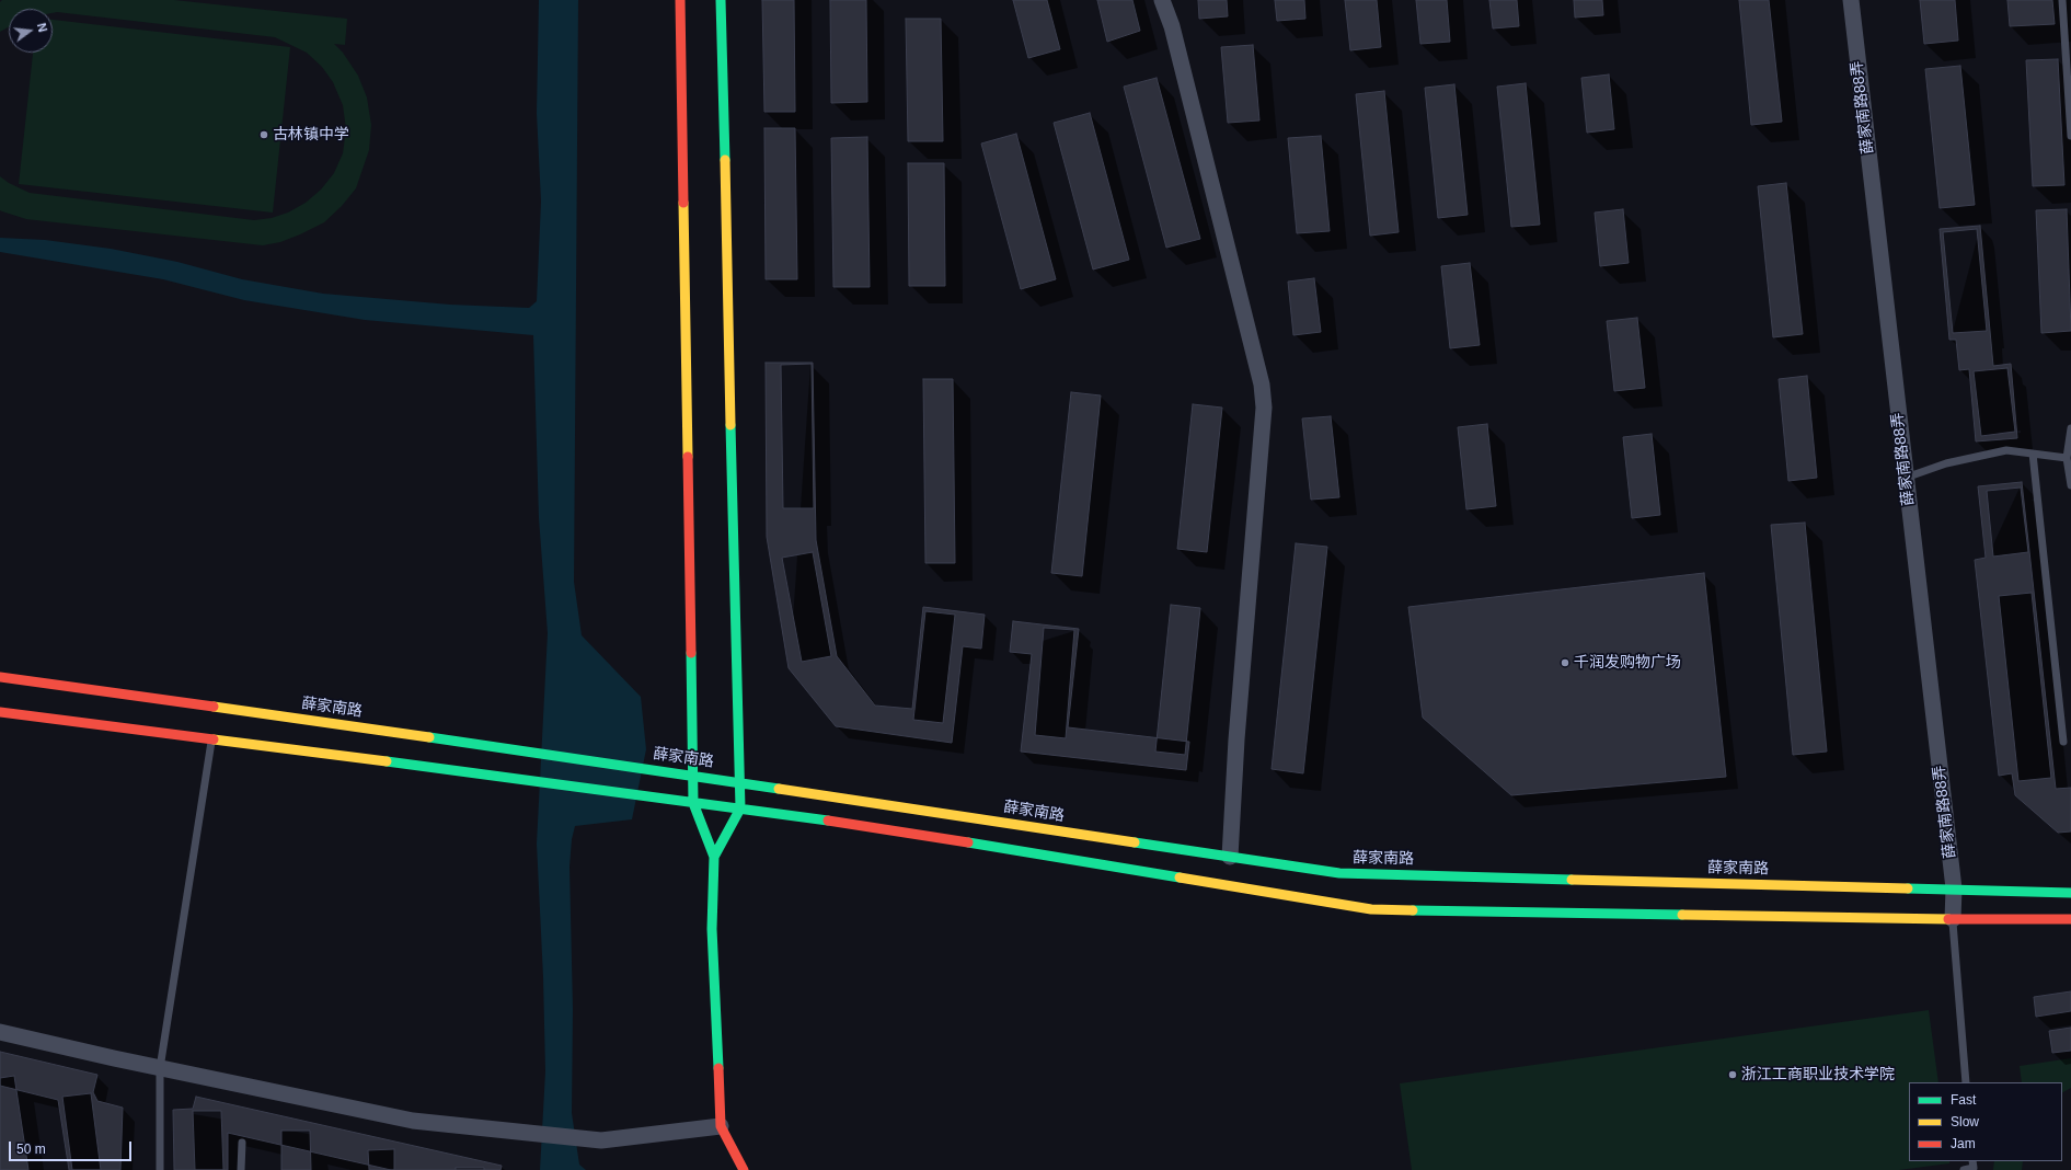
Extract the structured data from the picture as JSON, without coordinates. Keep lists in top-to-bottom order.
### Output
{
  "streets": {
    "main road": ["薛家南路"],
    "street": ["薛家南路88弄"]
  },
  "crossings": [
    ["薛家南路88弄", "薛家南路"]
  ],
  "places": ["古林镇中学", "千润发购物广场", "浙江工商职业技术学院"],
  "legend": ["Fast", "Slow", "Jam"],
  "scale_bar": "50 m",
  "north": "right"
}
